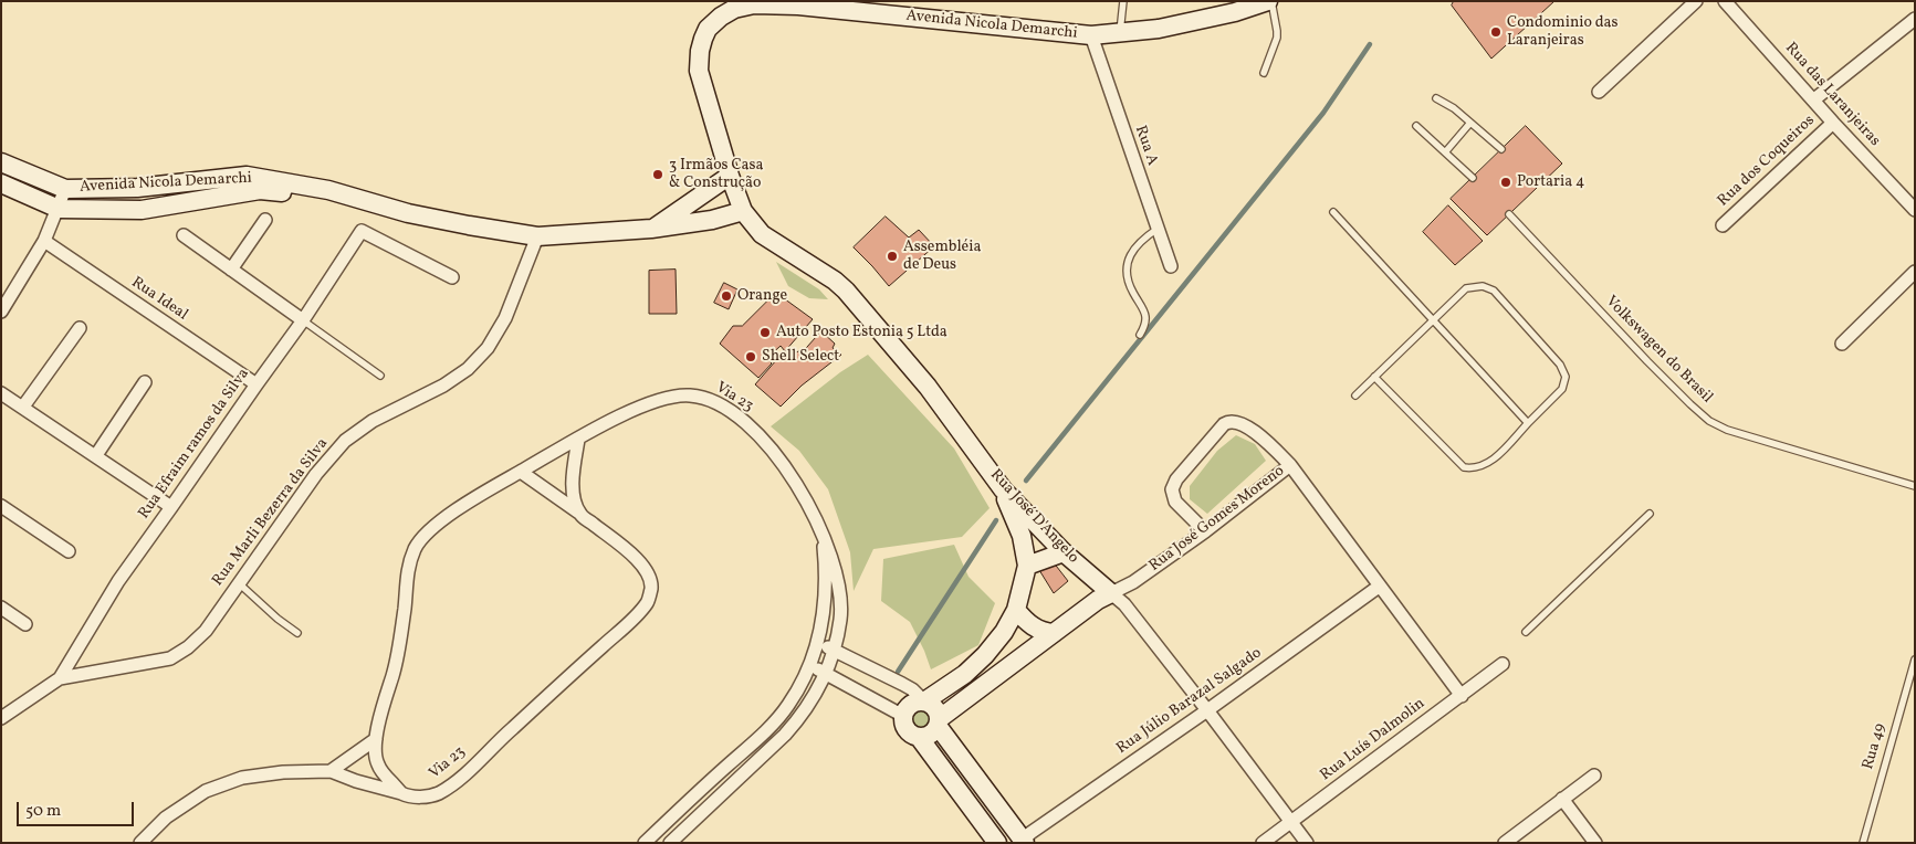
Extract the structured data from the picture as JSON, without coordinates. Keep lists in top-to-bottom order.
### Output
{
  "streets": {
    "street": [
      "Avenida Nicola Demarchi",
      "Rua das Laranjeiras",
      "Rua A",
      "Rua dos Coqueiros",
      "Rua Ideal",
      "Via 23",
      "Rua Efraim ramos da Silva",
      "Rua Marli Bezerra da Silva",
      "Rua José D'Angelo",
      "Rua José Gomes Moreno",
      "Rua Júlio Barazal Salgado",
      "Rua Luís Dalmolin"
    ],
    "lane": ["Volkswagen do Brasil", "Rua 49"]
  },
  "crossings": [
    ["Avenida Nicola Demarchi", "Rua A"],
    ["Avenida Nicola Demarchi", "Rua Marli Bezerra da Silva"],
    ["Avenida Nicola Demarchi", "Rua José D'Angelo"],
    ["Rua das Laranjeiras", "Rua dos Coqueiros"],
    ["Rua Ideal", "Rua Efraim ramos da Silva"],
    ["Rua Efraim ramos da Silva", "Rua Marli Bezerra da Silva"],
    ["Rua José D'Angelo", "Rua José Gomes Moreno"],
    ["Rua José D'Angelo", "Rua Júlio Barazal Salgado"],
    ["Rua José D'Angelo", "Rua Luís Dalmolin"],
    ["Rua José Gomes Moreno", "Rua Júlio Barazal Salgado"],
    ["Rua José Gomes Moreno", "Rua Luís Dalmolin"]
  ],
  "places": [
    "Condominio das Laranjeiras",
    "3 Irmãos Casa & Construção",
    "Portaria 4",
    "Assembléia de Deus",
    "Orange",
    "Auto Posto Estonia 5 Ltda",
    "Shell Select"
  ],
  "scale_bar": "50 m"
}
